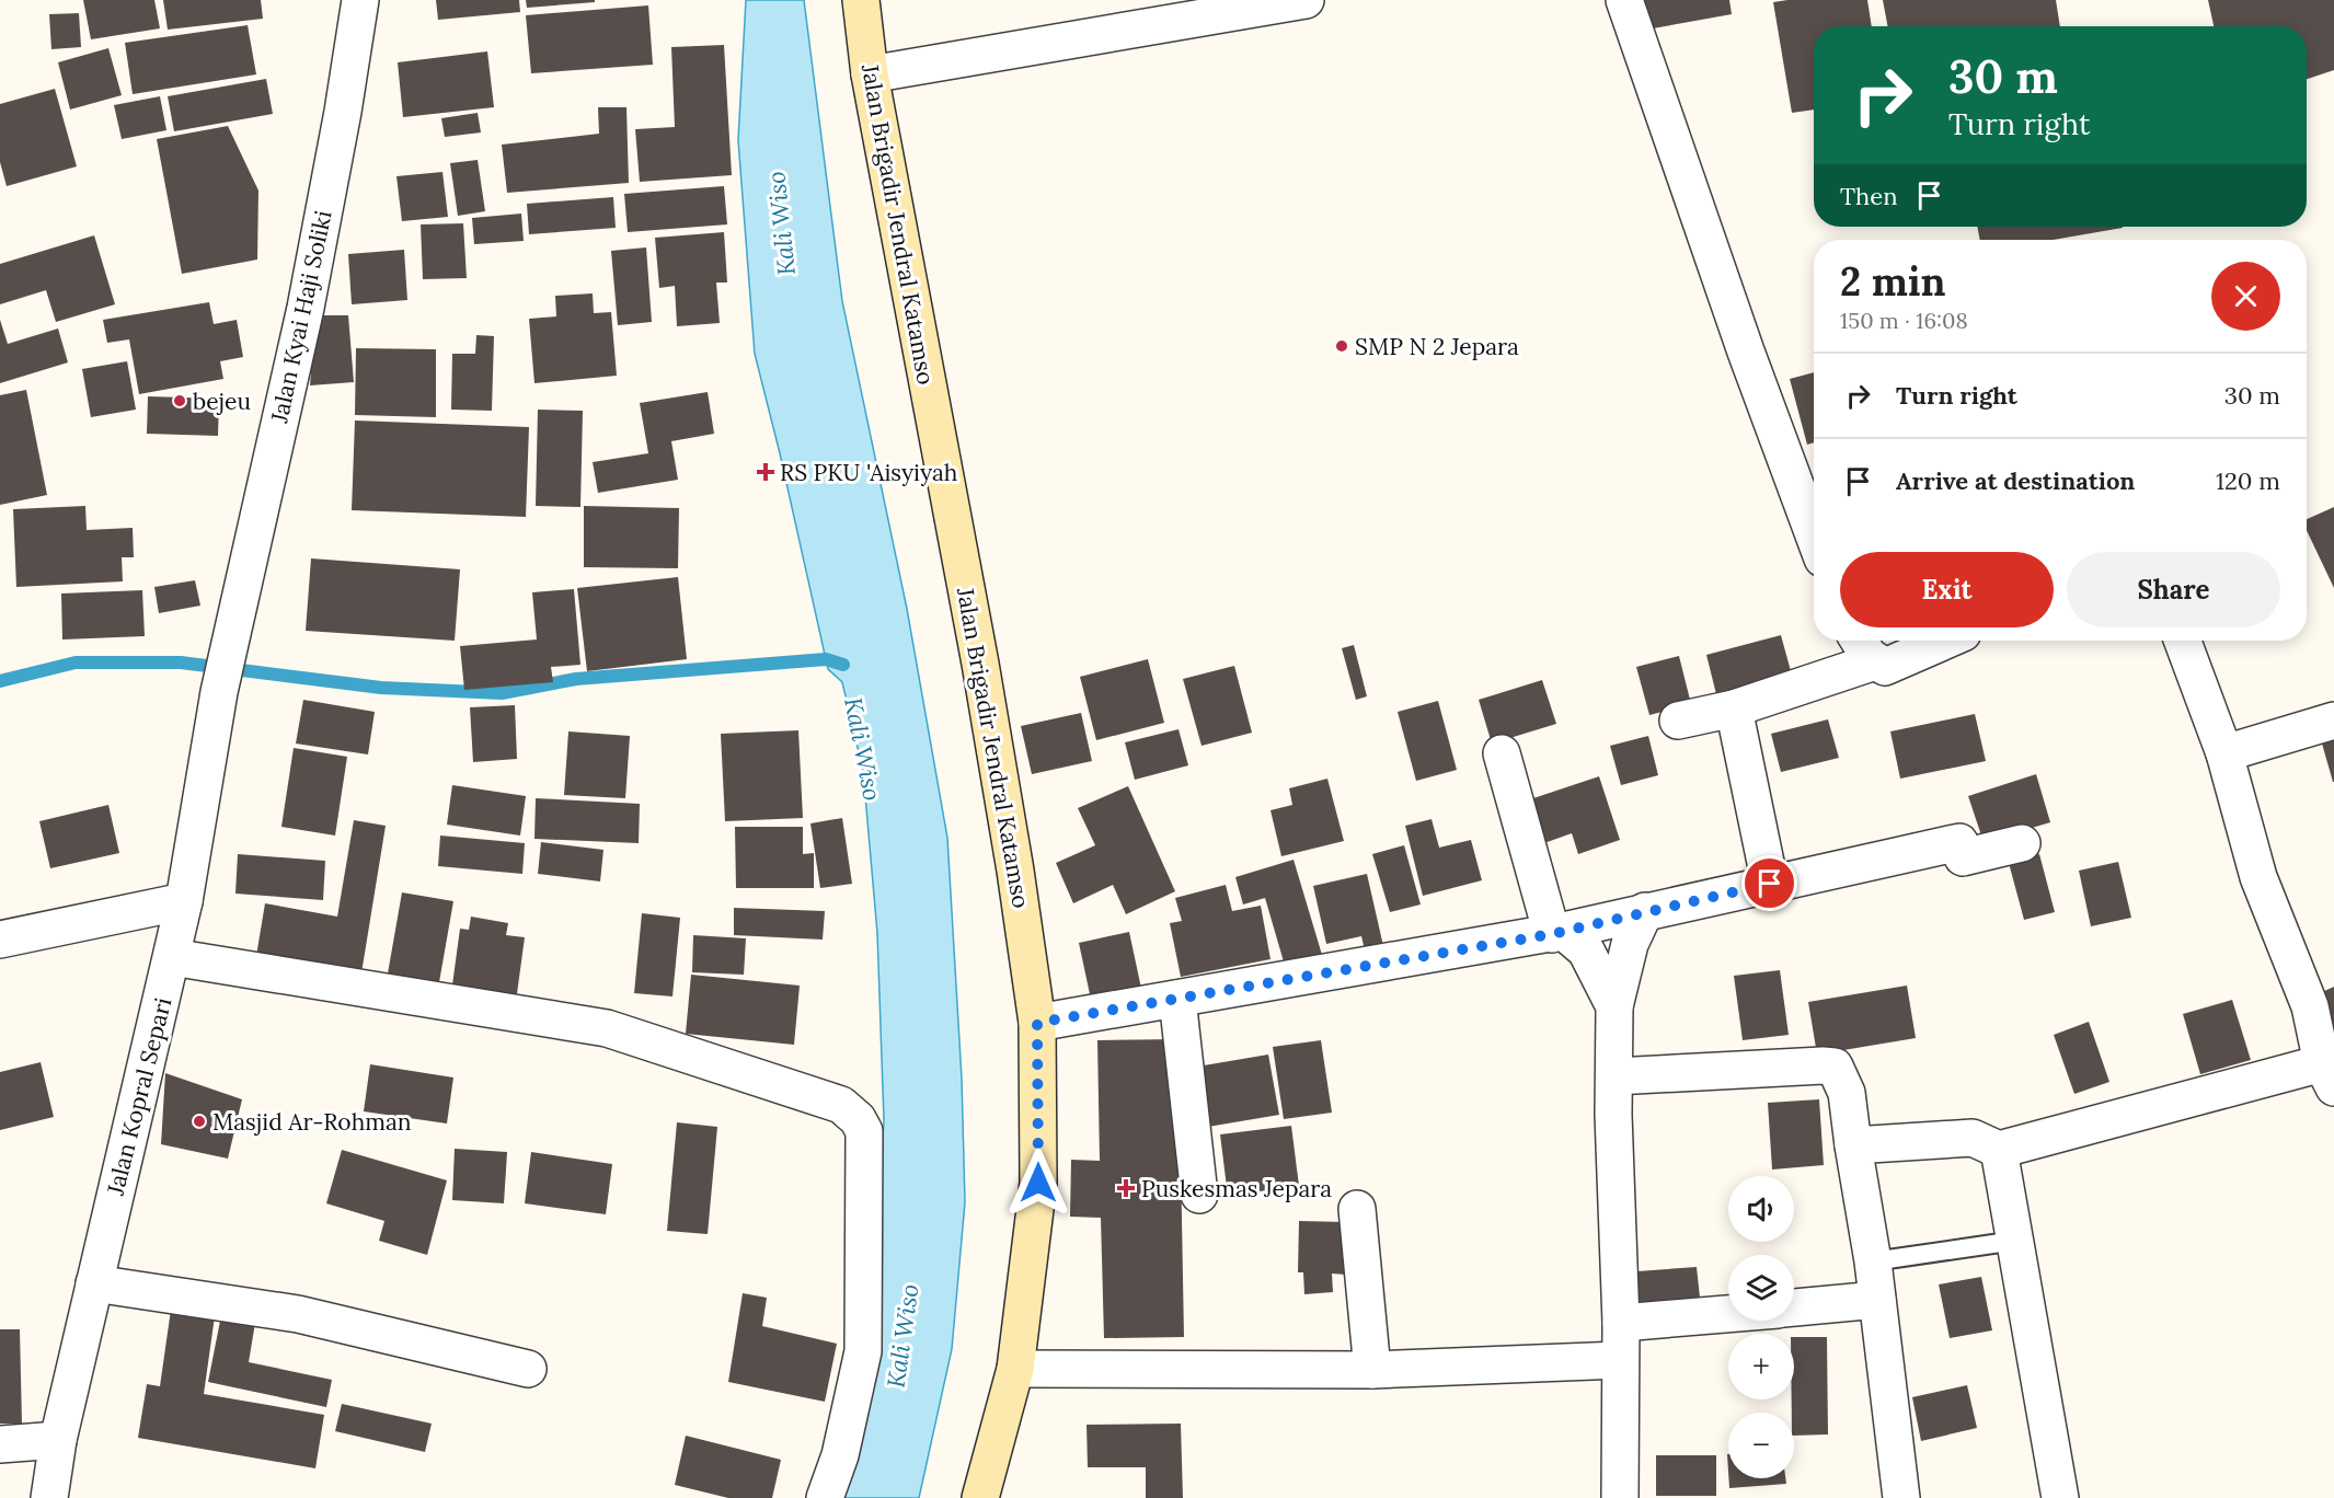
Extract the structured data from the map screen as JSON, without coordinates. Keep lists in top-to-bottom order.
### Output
{
  "streets": {
    "street": ["Jalan Brigadir Jendral Katamso", "Jalan Kyai Haji Soliki", "Jalan Kopral Separi"]
  },
  "crossings": [
    ["Jalan Kyai Haji Soliki", "Jalan Kopral Separi"]
  ],
  "water": ["Kali Wiso"],
  "places": {
    "other": ["SMP N 2 Jepara", "bejeu", "Masjid Ar-Rohman"],
    "health": ["RS PKU 'Aisyiyah", "Puskesmas Jepara"]
  },
  "page": {
    "turn": ["30 m", "Turn right"],
    "then": "Then",
    "heading": ["2 min", "150 m · 16:08"],
    "list": [
      {
        "name": "Turn right",
        "value": "30 m"
      },
      {
        "name": "Arrive at destination",
        "value": "120 m"
      }
    ],
    "buttons": ["Exit", "Share"],
    "map_buttons": ["+", "−"]
  }
}
